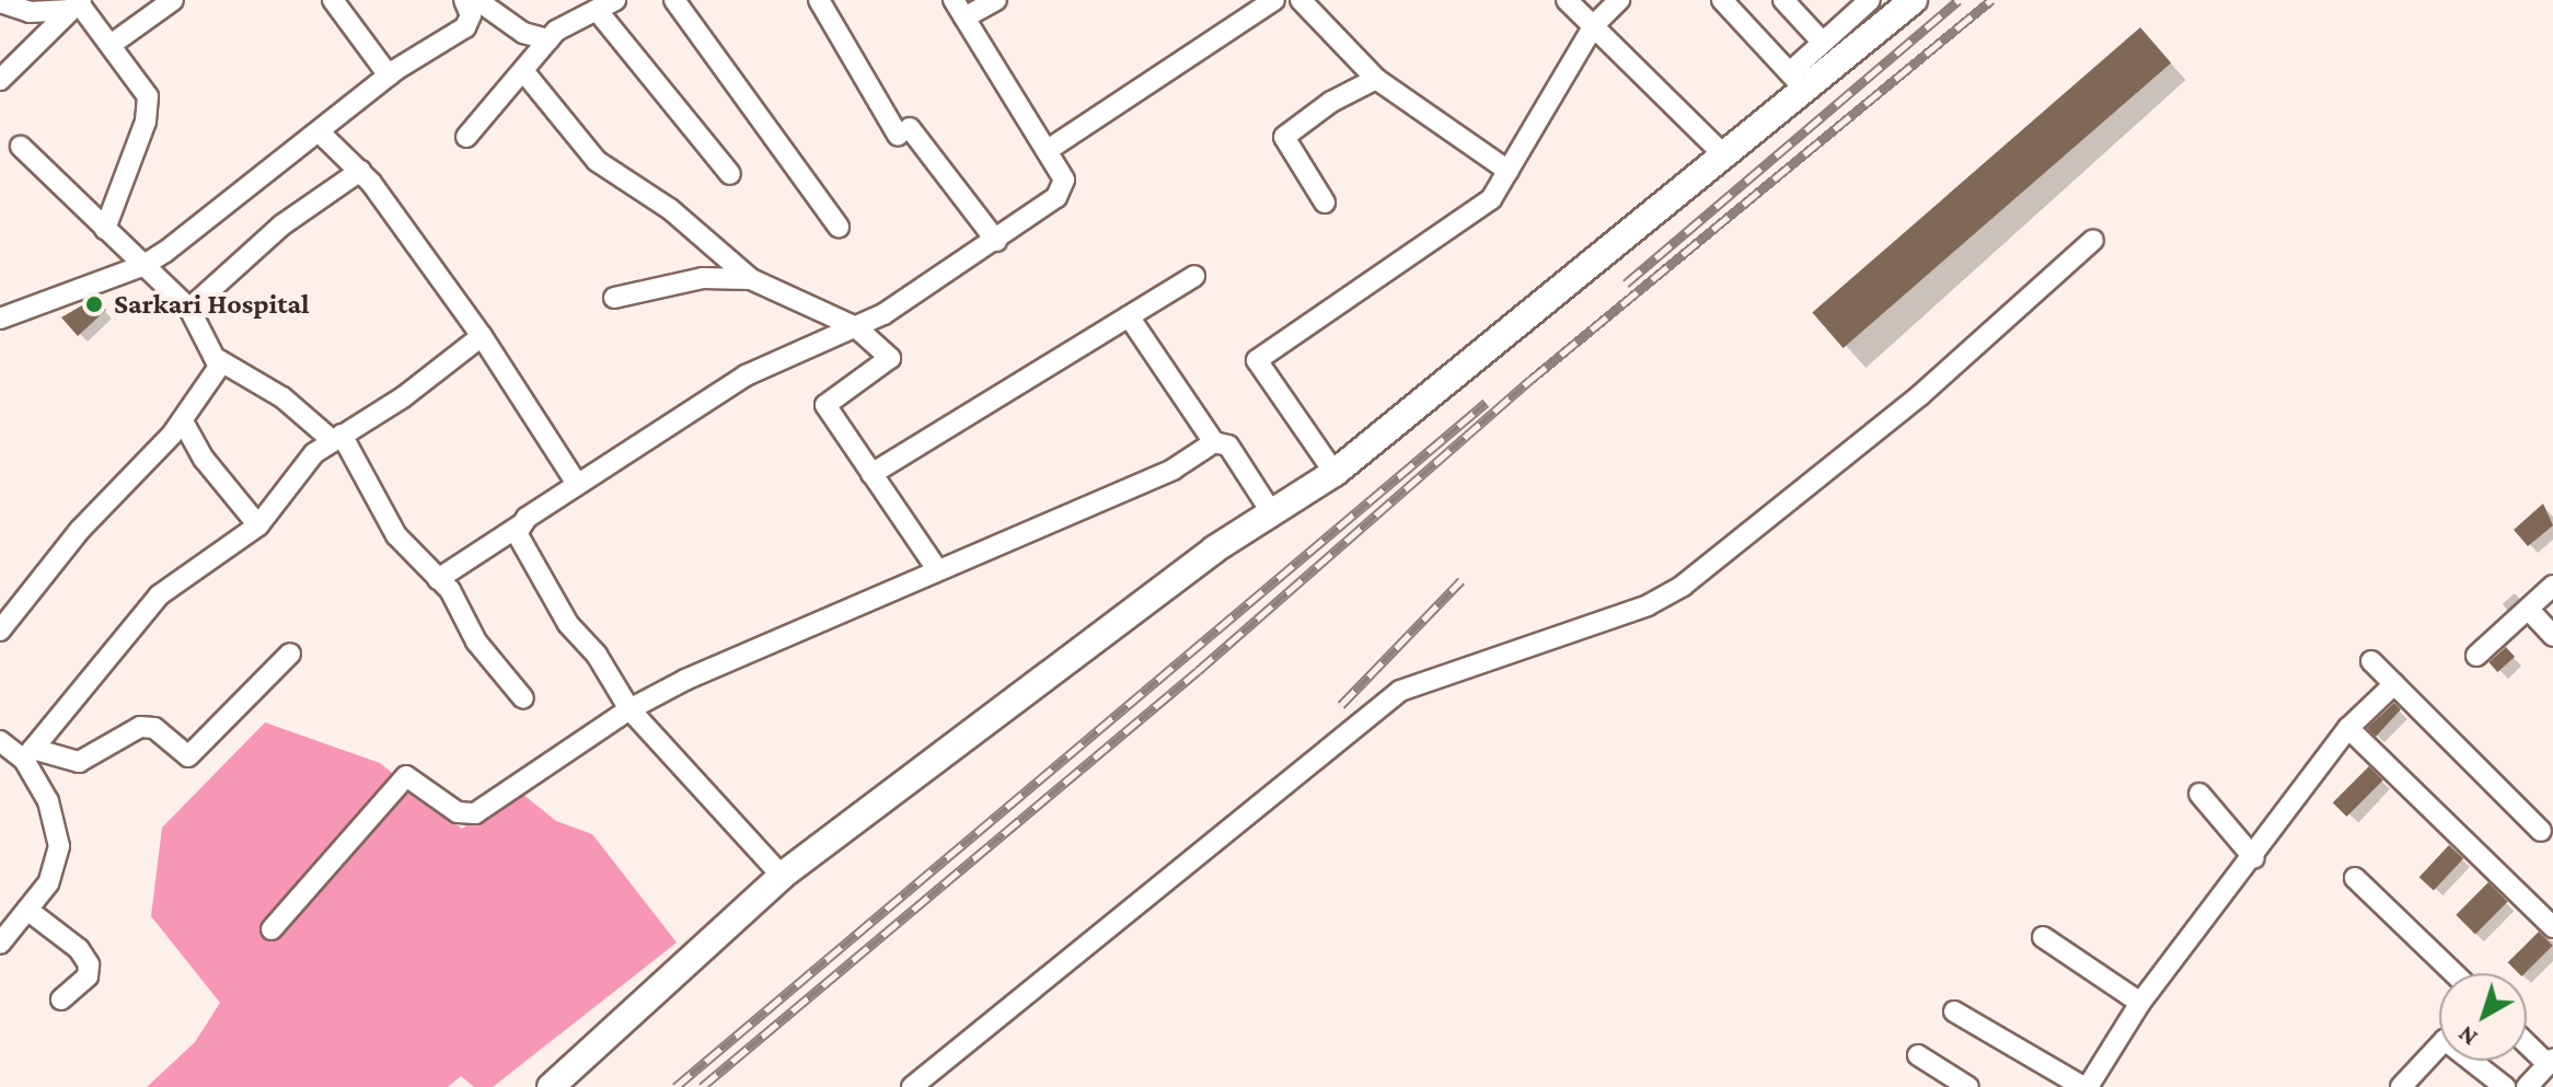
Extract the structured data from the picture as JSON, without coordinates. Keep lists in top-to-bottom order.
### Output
{
  "places": ["Sarkari Hospital"],
  "north": "bottom left"
}
